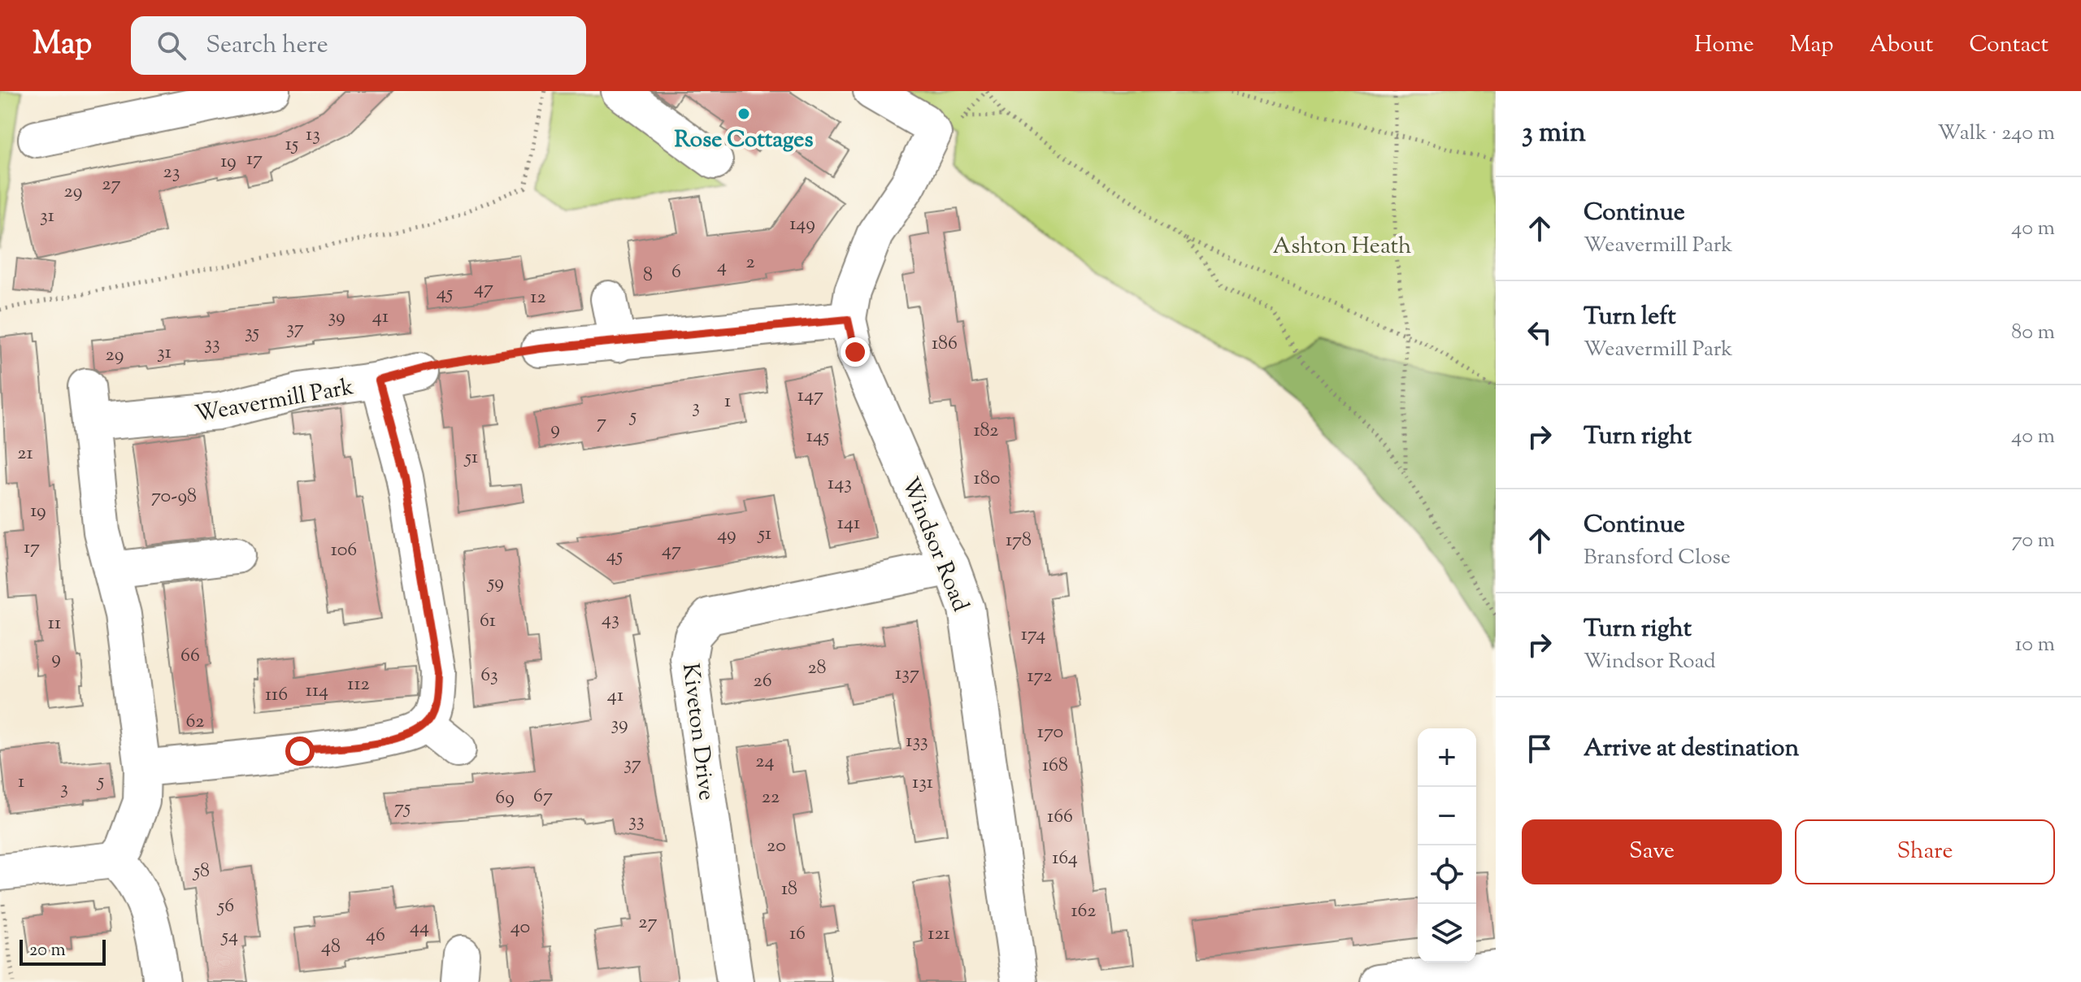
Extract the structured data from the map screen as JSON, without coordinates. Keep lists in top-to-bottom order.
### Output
{
  "streets": {
    "street": ["Weavermill Park", "Windsor Road", "Kiveton Drive"]
  },
  "crossings": [
    ["Windsor Road", "Kiveton Drive"]
  ],
  "parks": ["Ashton Heath"],
  "places": ["Rose Cottages"],
  "house_numbers": [
    "13",
    "15",
    "17",
    "19",
    "23",
    "27",
    "29",
    "31",
    "149",
    "2",
    "4",
    "6",
    "8",
    "47",
    "45",
    "12",
    "39",
    "41",
    "37",
    "35",
    "33",
    "186",
    "31",
    "29",
    "147",
    "1",
    "3",
    "5",
    "7",
    "9",
    "182",
    "145",
    "21",
    "51",
    "180",
    "143",
    "70-98",
    "19",
    "141",
    "51",
    "49",
    "178",
    "17",
    "106",
    "47",
    "45",
    "59",
    "43",
    "61",
    "11",
    "174",
    "66",
    "9",
    "28",
    "137",
    "63",
    "172",
    "26",
    "112",
    "114",
    "116",
    "41",
    "62",
    "39",
    "170",
    "133",
    "24",
    "37",
    "168",
    "5",
    "1",
    "131",
    "3",
    "67",
    "22",
    "69",
    "75",
    "166",
    "33",
    "20",
    "164",
    "58",
    "18",
    "56",
    "162",
    "27",
    "44",
    "40",
    "16",
    "121",
    "46",
    "54",
    "48"
  ],
  "scale_bar": "20 m",
  "page": {
    "header": "Map",
    "search": "Search here",
    "nav": [
      "Home",
      "Map",
      "About",
      "Contact"
    ],
    "heading": ["3 min", "Walk · 240 m"],
    "list": [
      ["Continue", "Weavermill Park", "40 m"],
      ["Turn left", "Weavermill Park", "80 m"],
      ["Turn right", "40 m"],
      ["Continue", "Bransford Close", "70 m"],
      ["Turn right", "Windsor Road", "10 m"],
      "Arrive at destination"
    ],
    "map_buttons": ["+", "−"],
    "buttons": ["Save", "Share"],
    "scale": "20 m"
  }
}
